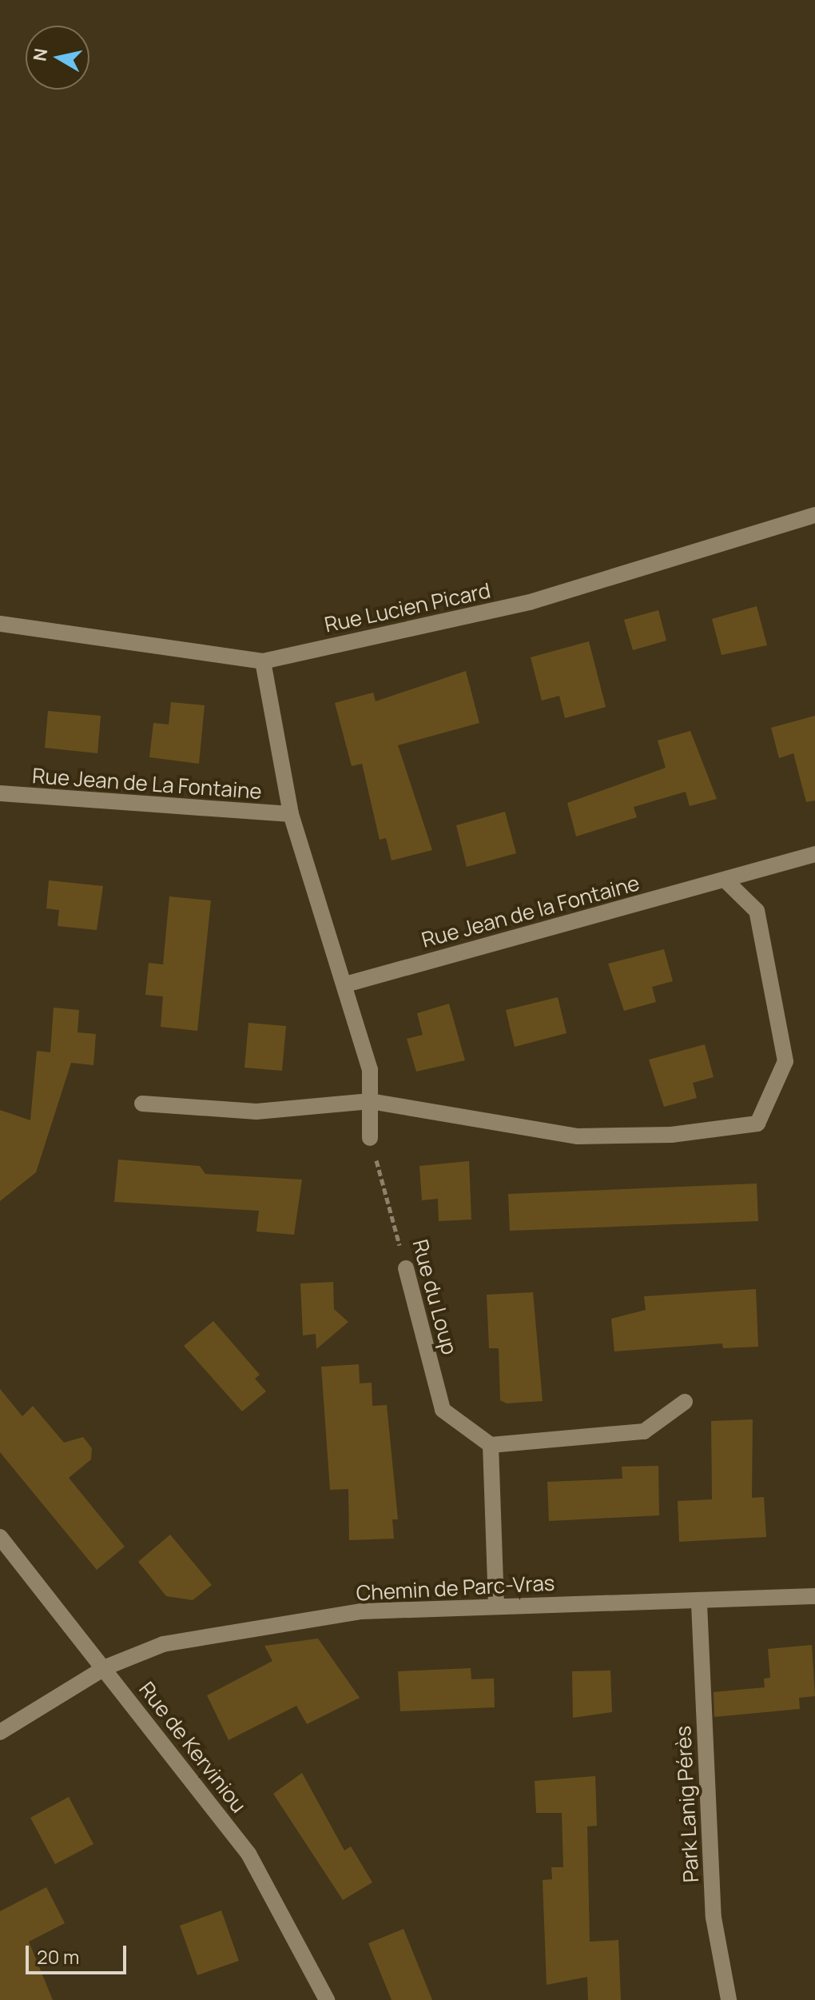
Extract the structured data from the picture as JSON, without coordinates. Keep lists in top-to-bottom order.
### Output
{
  "streets": {
    "street": [
      "Rue Lucien Picard",
      "Rue Jean de La Fontaine",
      "Rue Jean de la Fontaine",
      "Rue du Loup",
      "Chemin de Parc-Vras",
      "Rue de Kerviniou",
      "Park Lanig Pérès"
    ]
  },
  "crossings": [
    ["Rue Lucien Picard", "Rue Jean de la Fontaine"],
    ["Rue Jean de La Fontaine", "Rue Jean de la Fontaine"],
    ["Rue Jean de la Fontaine", "Rue du Loup"],
    ["Chemin de Parc-Vras", "Rue de Kerviniou"],
    ["Chemin de Parc-Vras", "Park Lanig Pérès"]
  ],
  "scale_bar": "20 m",
  "north": "left"
}
